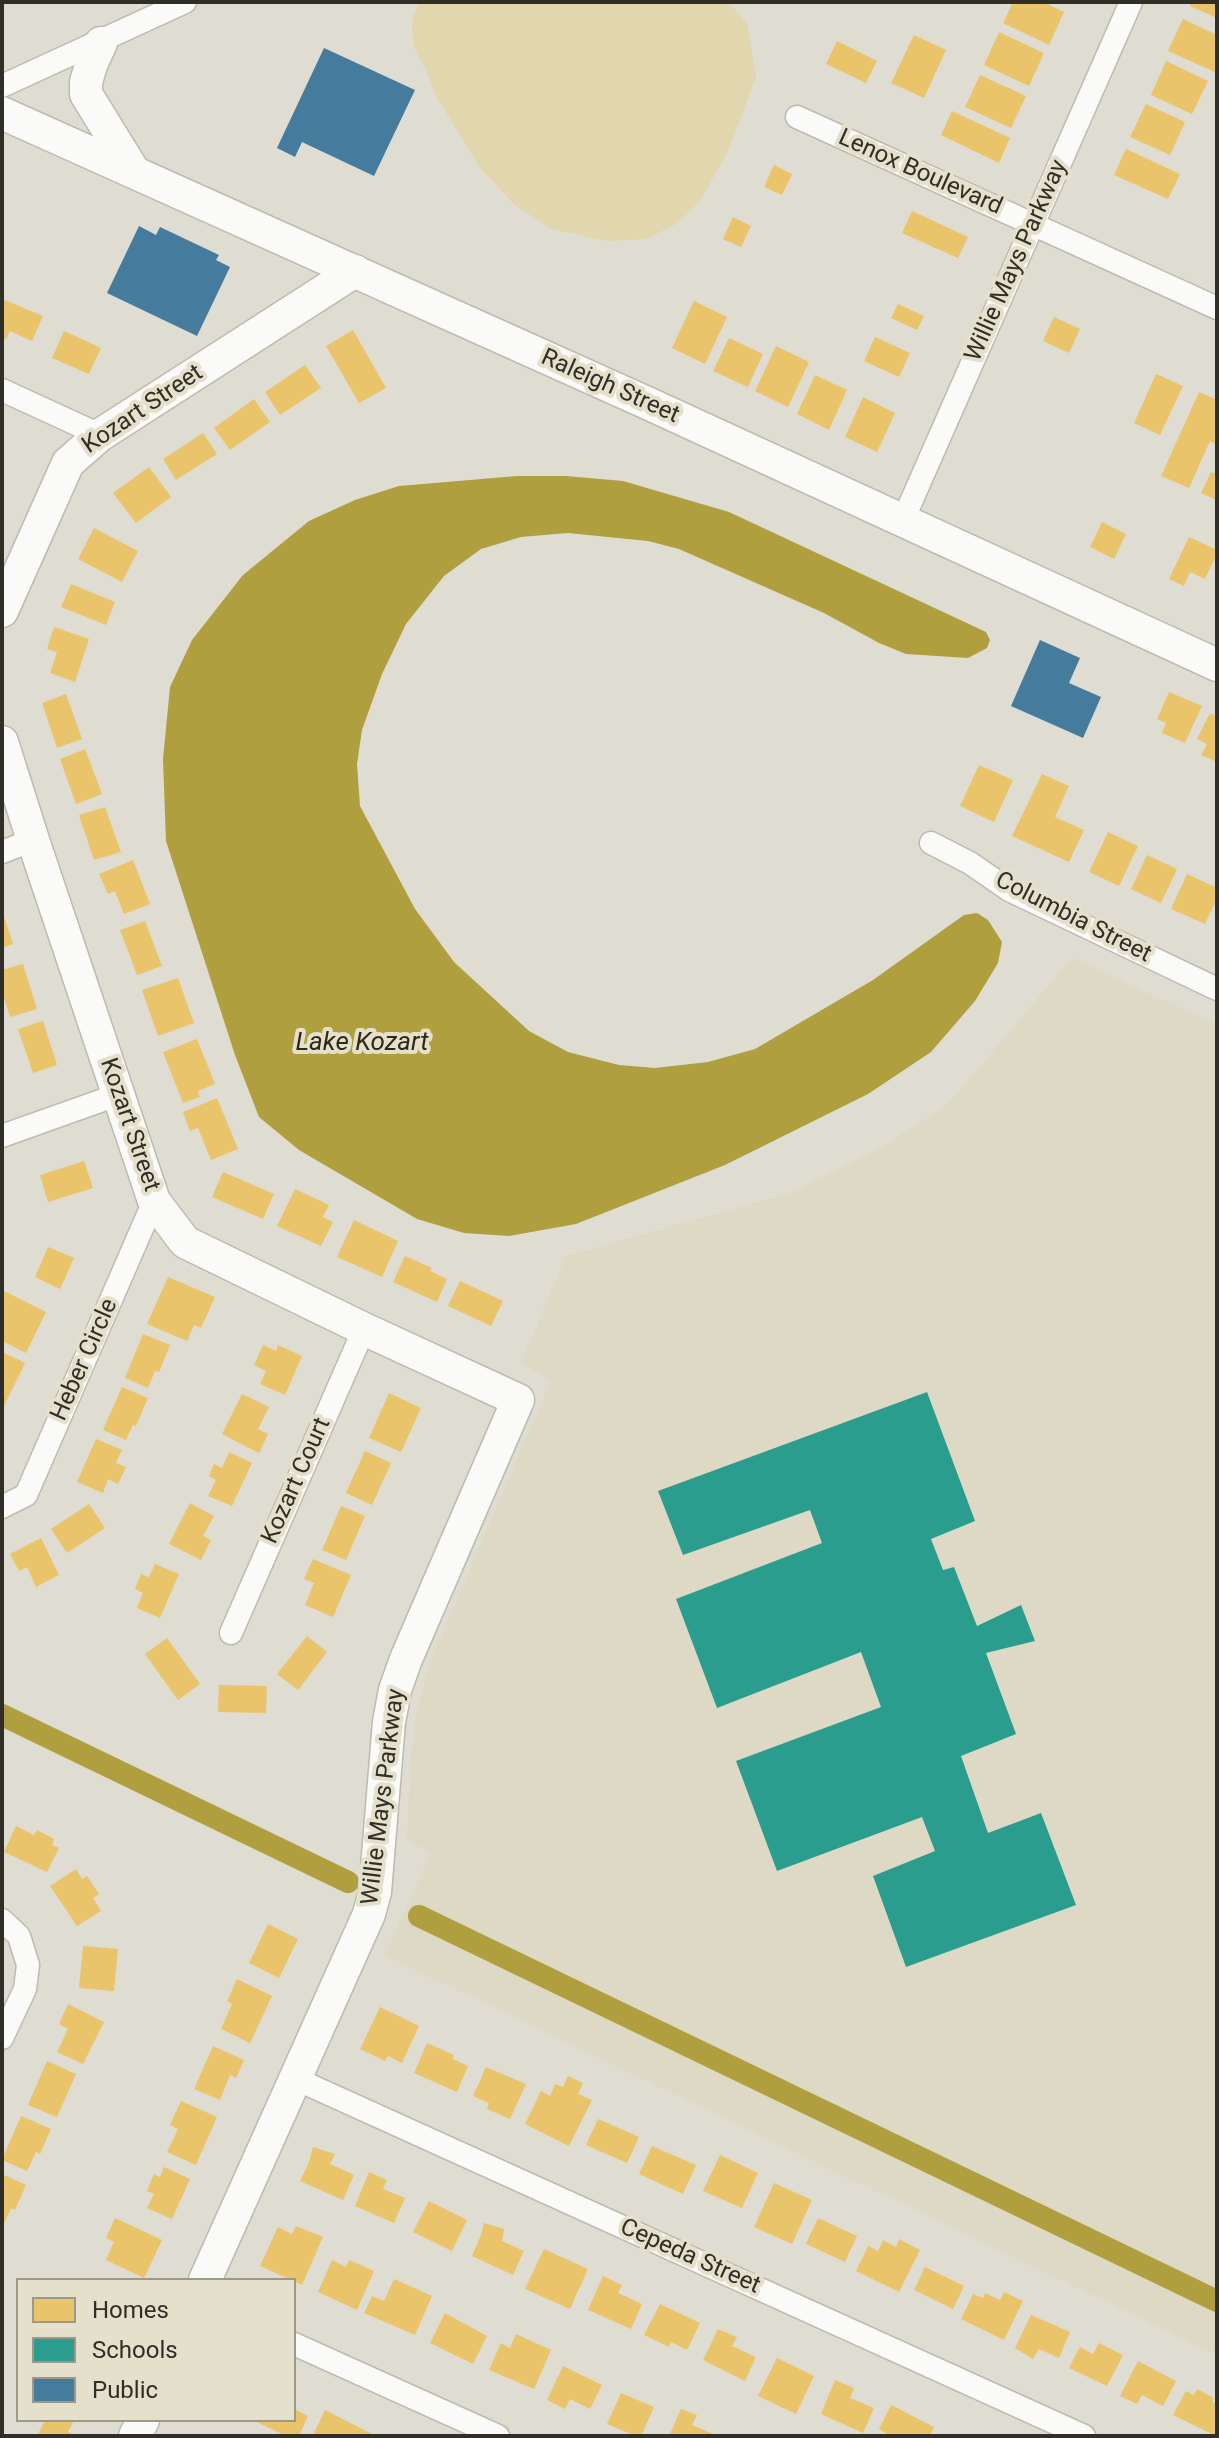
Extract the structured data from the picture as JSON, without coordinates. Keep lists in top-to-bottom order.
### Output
{
  "streets": {
    "street": [
      "Lenox Boulevard",
      "Willie Mays Parkway",
      "Raleigh Street",
      "Kozart Street",
      "Columbia Street",
      "Heber Circle",
      "Kozart Court",
      "Cepeda Street"
    ]
  },
  "crossings": [
    ["Lenox Boulevard", "Willie Mays Parkway"],
    ["Willie Mays Parkway", "Raleigh Street"],
    ["Willie Mays Parkway", "Kozart Street"],
    ["Willie Mays Parkway", "Cepeda Street"],
    ["Raleigh Street", "Kozart Street"],
    ["Kozart Street", "Heber Circle"],
    ["Kozart Street", "Kozart Court"]
  ],
  "water": ["Lake Kozart"],
  "legend": ["Homes", "Schools", "Public"]
}
